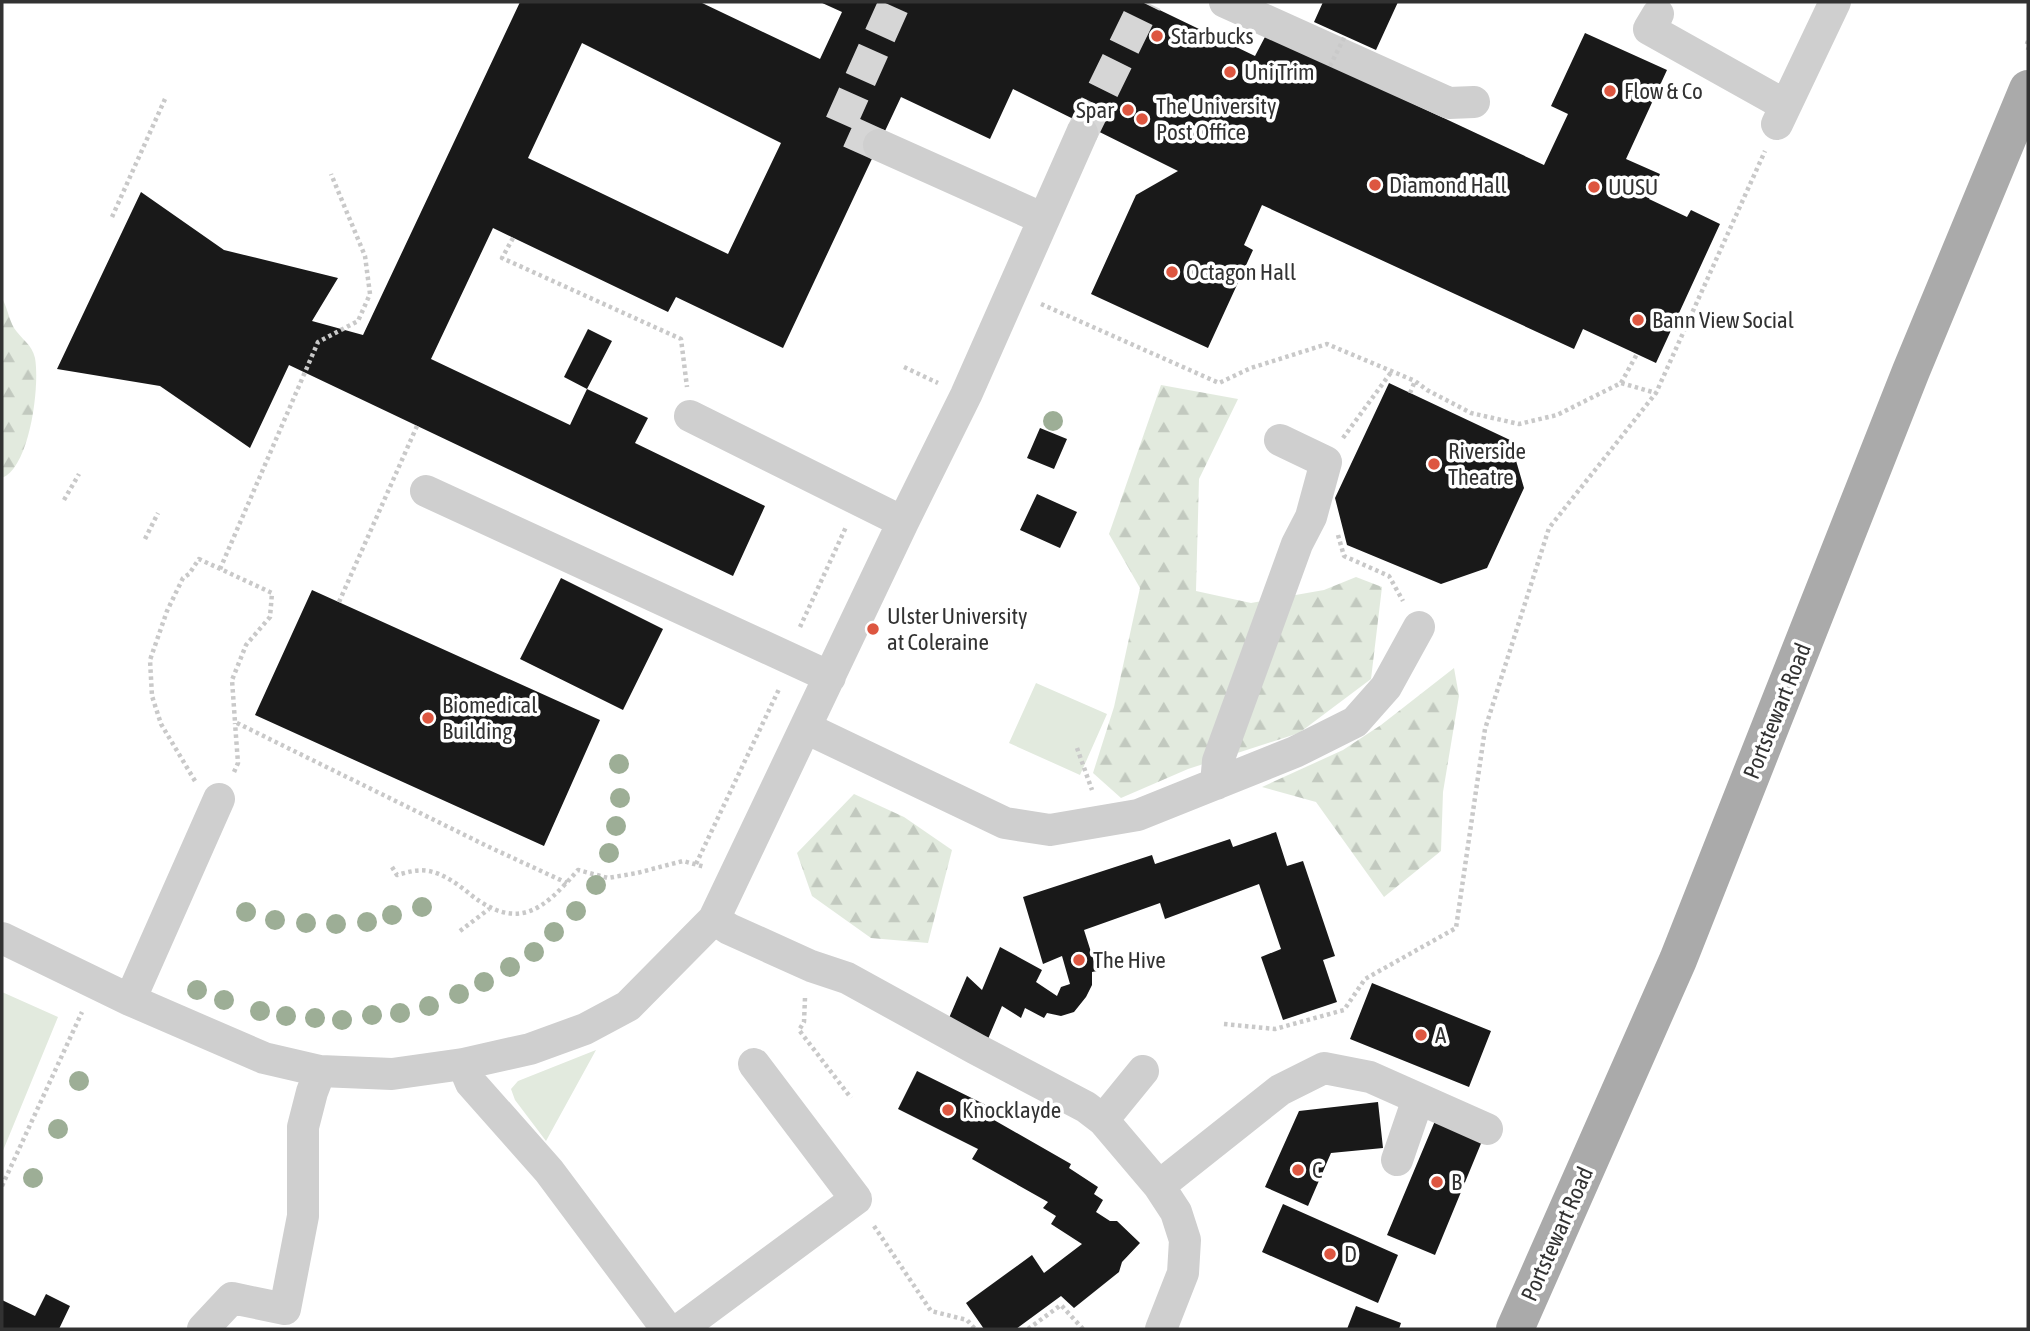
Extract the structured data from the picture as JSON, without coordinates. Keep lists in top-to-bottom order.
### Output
{
  "streets": {
    "main road": ["Portstewart Road"]
  },
  "places": [
    "Starbucks",
    "Uni Trim",
    "Flow & Co",
    "Spar",
    "The University Post Office",
    "Diamond Hall",
    "UUSU",
    "Octagon Hall",
    "Bann View Social",
    "Riverside Theatre",
    "Ulster University at Coleraine",
    "Biomedical Building",
    "The Hive",
    "A",
    "Knocklayde",
    "C",
    "B",
    "D"
  ]
}
